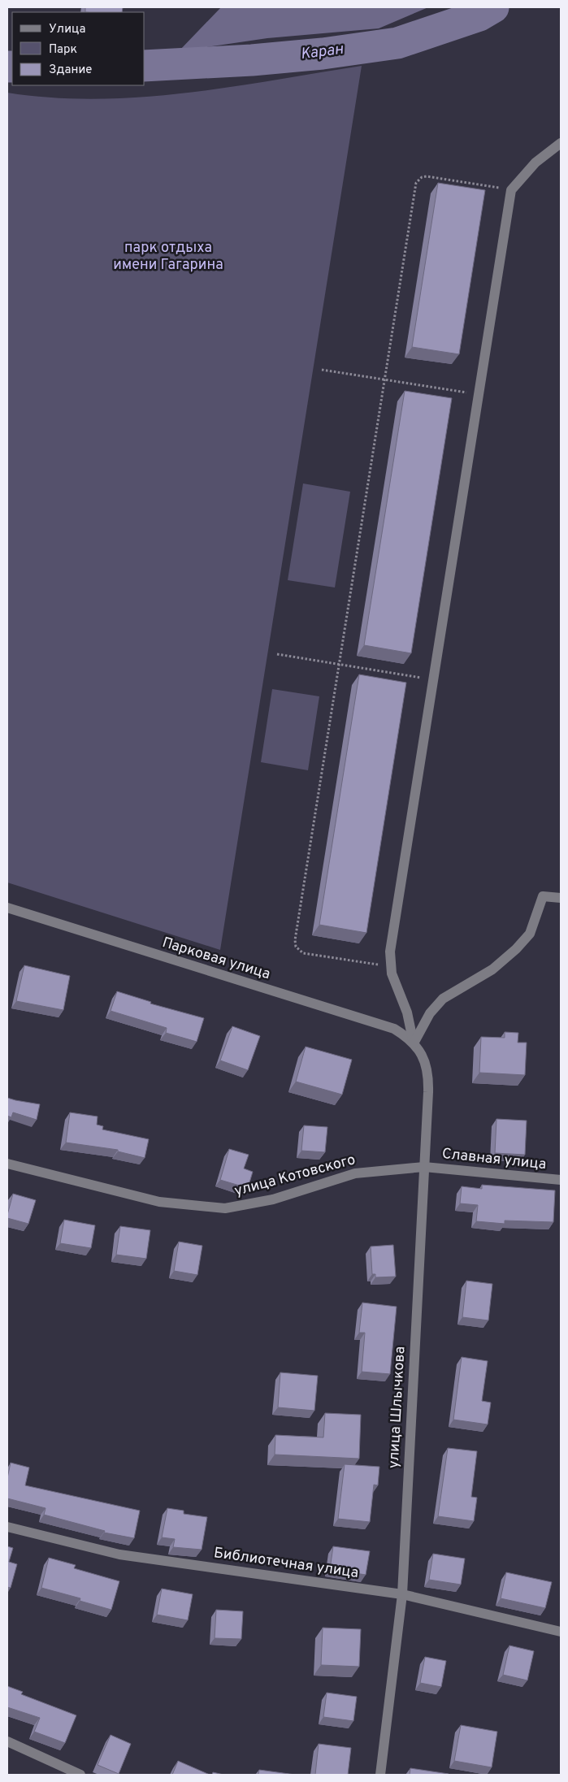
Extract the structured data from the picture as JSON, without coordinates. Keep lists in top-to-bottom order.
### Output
{
  "streets": {
    "street": [
      "Парковая улица",
      "Славная улица",
      "улица Котовского",
      "улица Шлычкова",
      "Библиотечная улица"
    ]
  },
  "crossings": [
    ["Парковая улица", "улица Шлычкова"],
    ["Славная улица", "улица Котовского"],
    ["Славная улица", "улица Шлычкова"],
    ["улица Котовского", "улица Шлычкова"],
    ["улица Шлычкова", "Библиотечная улица"]
  ],
  "water": ["Каран"],
  "parks": ["парк отдыха имени Гагарина"],
  "legend": ["Улица", "Парк", "Здание"]
}
